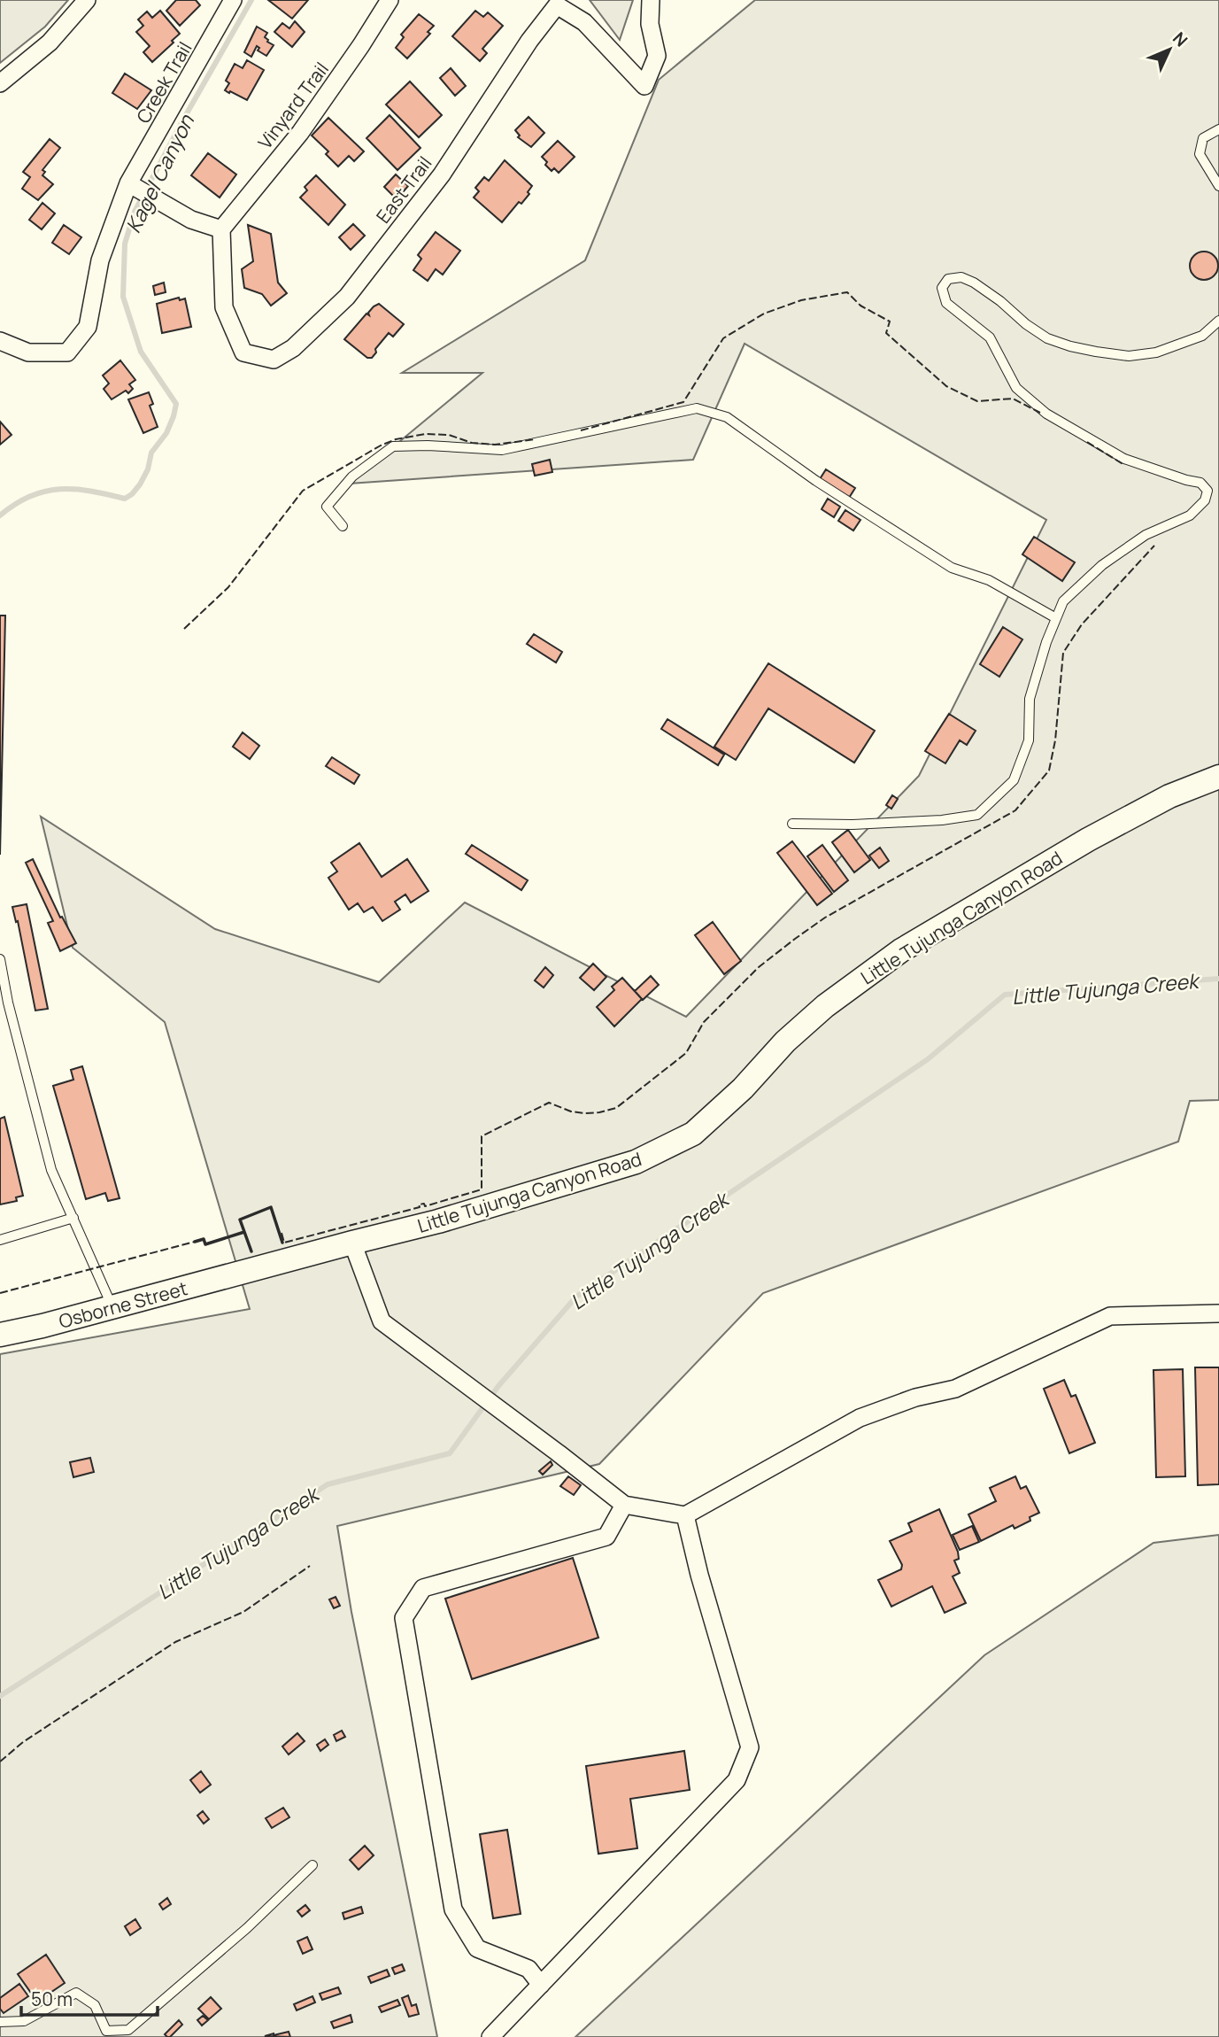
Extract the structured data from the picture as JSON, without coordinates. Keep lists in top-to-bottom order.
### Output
{
  "streets": {
    "main road": ["Little Tujunga Canyon Road", "Osborne Street"],
    "street": ["Creek Trail", "Vinyard Trail", "East Trail"]
  },
  "crossings": [
    ["Vinyard Trail", "East Trail"],
    ["Little Tujunga Canyon Road", "Osborne Street"]
  ],
  "water": ["Kagel Canyon", "Little Tujunga Creek"],
  "scale_bar": "50 m",
  "north": "top right"
}
